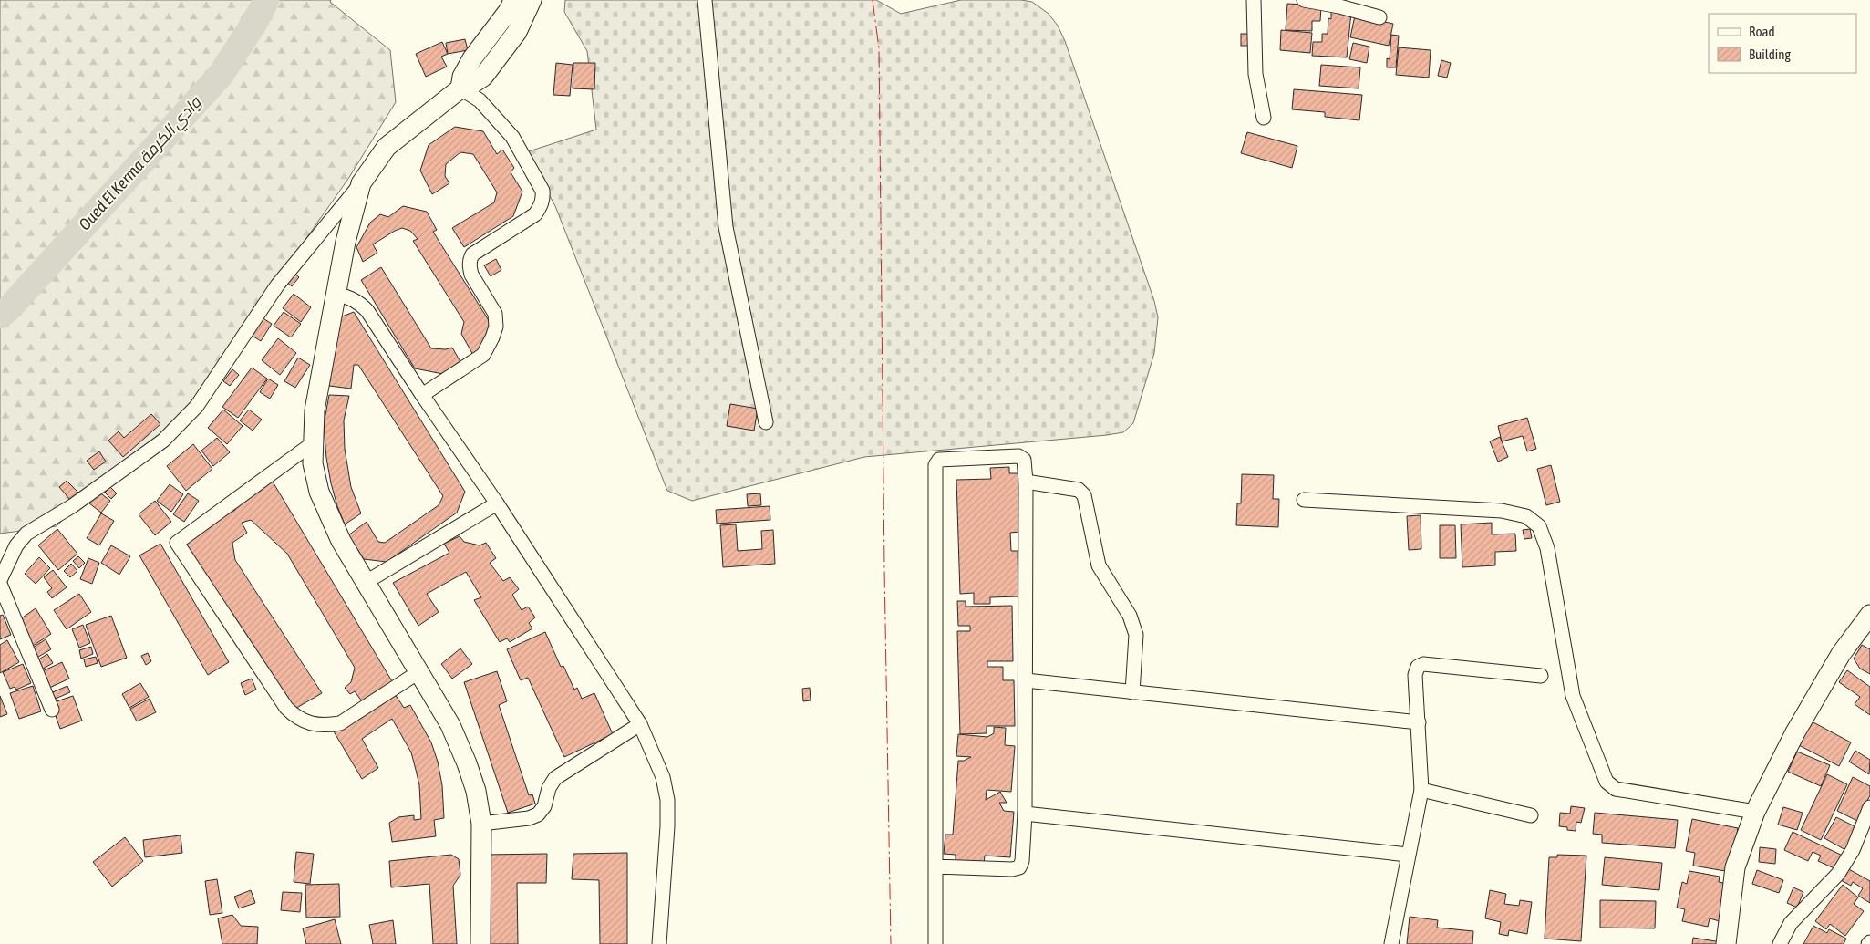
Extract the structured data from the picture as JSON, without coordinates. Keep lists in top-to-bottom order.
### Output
{
  "water": ["Oued El Kerma وادي الكرمة"],
  "legend": ["Road", "Building"]
}
